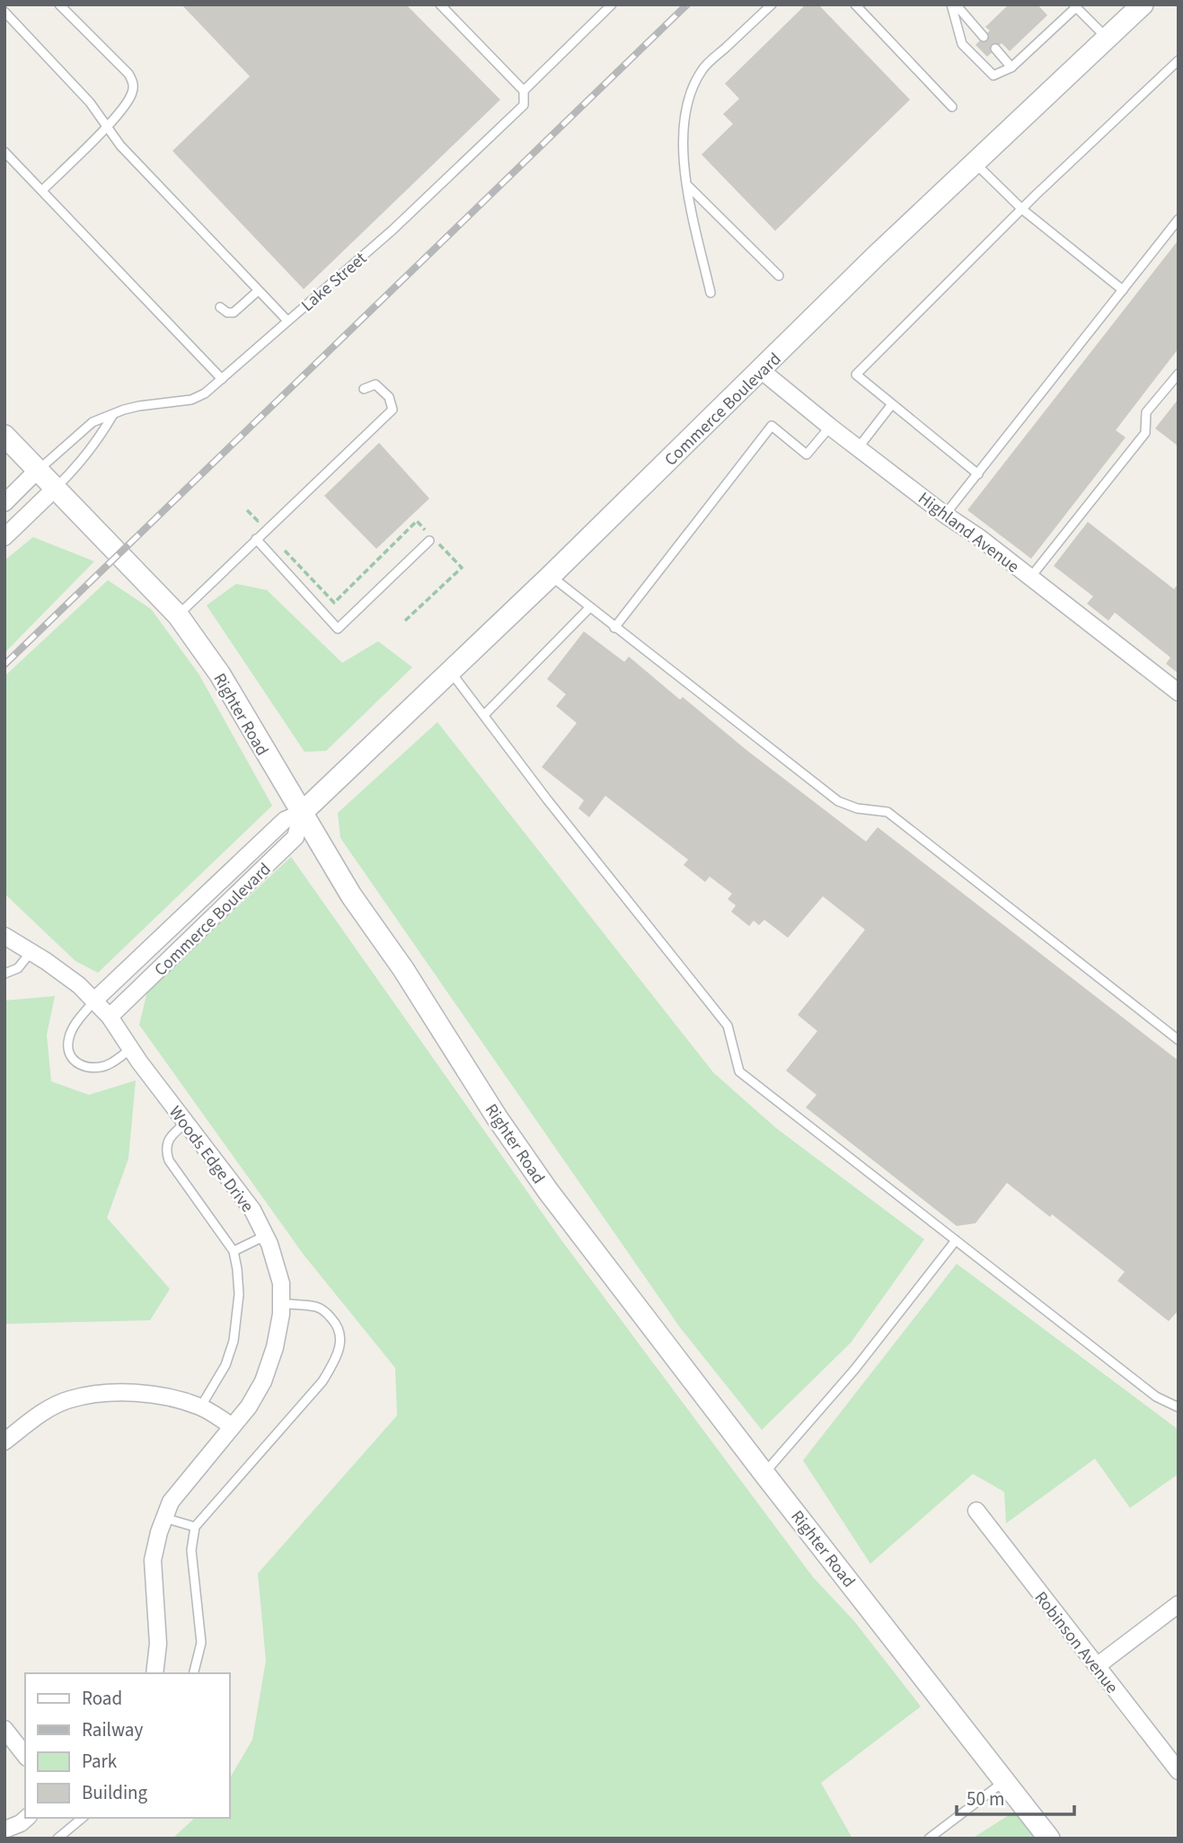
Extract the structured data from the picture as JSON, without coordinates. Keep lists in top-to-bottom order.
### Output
{
  "streets": {
    "street": [
      "Commerce Boulevard",
      "Highland Avenue",
      "Righter Road",
      "Woods Edge Drive",
      "Robinson Avenue"
    ],
    "lane": ["Lake Street"]
  },
  "crossings": [
    ["Lake Street", "Righter Road"],
    ["Commerce Boulevard", "Highland Avenue"],
    ["Commerce Boulevard", "Righter Road"],
    ["Commerce Boulevard", "Woods Edge Drive"]
  ],
  "legend": [
    "Road",
    "Railway",
    "Park",
    "Building"
  ],
  "scale_bar": "50 m"
}
